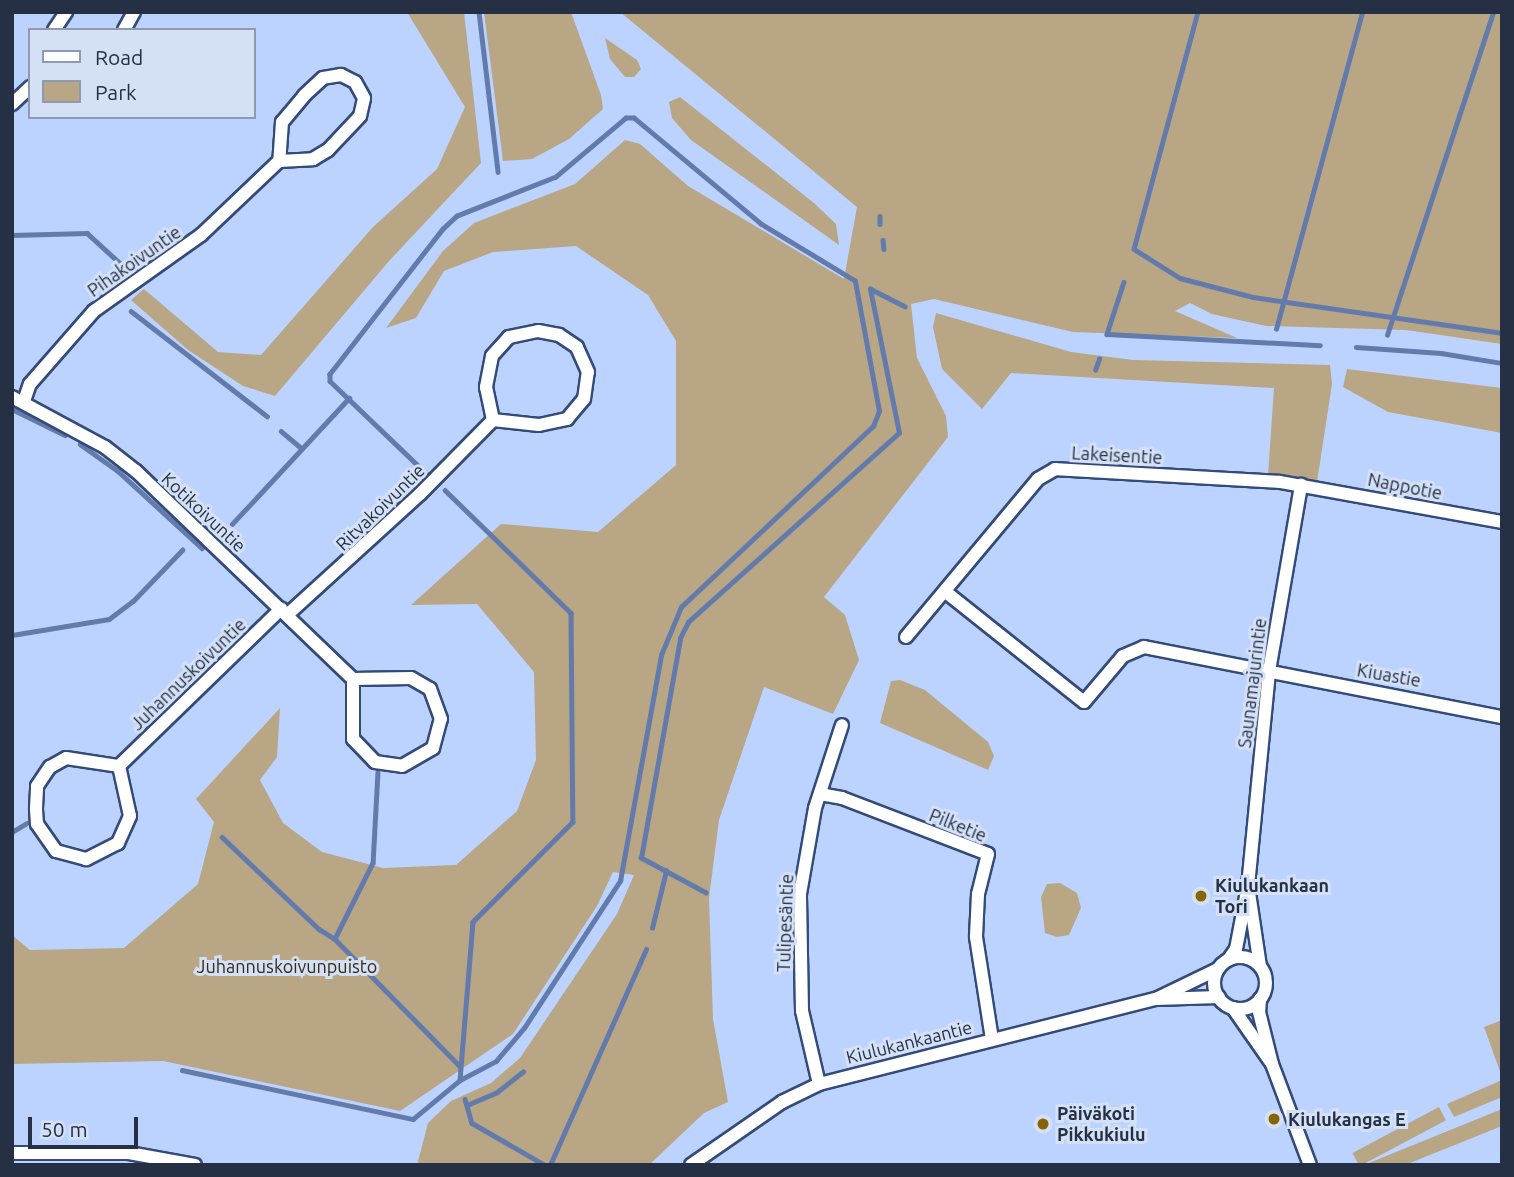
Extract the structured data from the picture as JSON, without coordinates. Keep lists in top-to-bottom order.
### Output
{
  "streets": {
    "street": [
      "Pihakoivuntie",
      "Lakeisentie",
      "Nappotie",
      "Ritvakoivuntie",
      "Kotikoivuntie",
      "Juhannuskoivuntie",
      "Kiuastie",
      "Saunamajurintie",
      "Pilketie",
      "Tulipesäntie",
      "Kiulukankaantie"
    ]
  },
  "crossings": [
    ["Pihakoivuntie", "Kotikoivuntie"],
    ["Lakeisentie", "Nappotie"],
    ["Lakeisentie", "Kiuastie"],
    ["Lakeisentie", "Saunamajurintie"],
    ["Nappotie", "Saunamajurintie"],
    ["Ritvakoivuntie", "Kotikoivuntie"],
    ["Ritvakoivuntie", "Juhannuskoivuntie"],
    ["Kotikoivuntie", "Juhannuskoivuntie"],
    ["Kiuastie", "Saunamajurintie"],
    ["Saunamajurintie", "Kiulukankaantie"],
    ["Pilketie", "Tulipesäntie"],
    ["Pilketie", "Kiulukankaantie"],
    ["Tulipesäntie", "Kiulukankaantie"]
  ],
  "parks": ["Juhannuskoivunpuisto"],
  "places": ["Kiulukankaan Tori", "Kiulukangas E", "Päiväkoti Pikkukiulu"],
  "legend": ["Road", "Park"],
  "scale_bar": "50 m"
}
